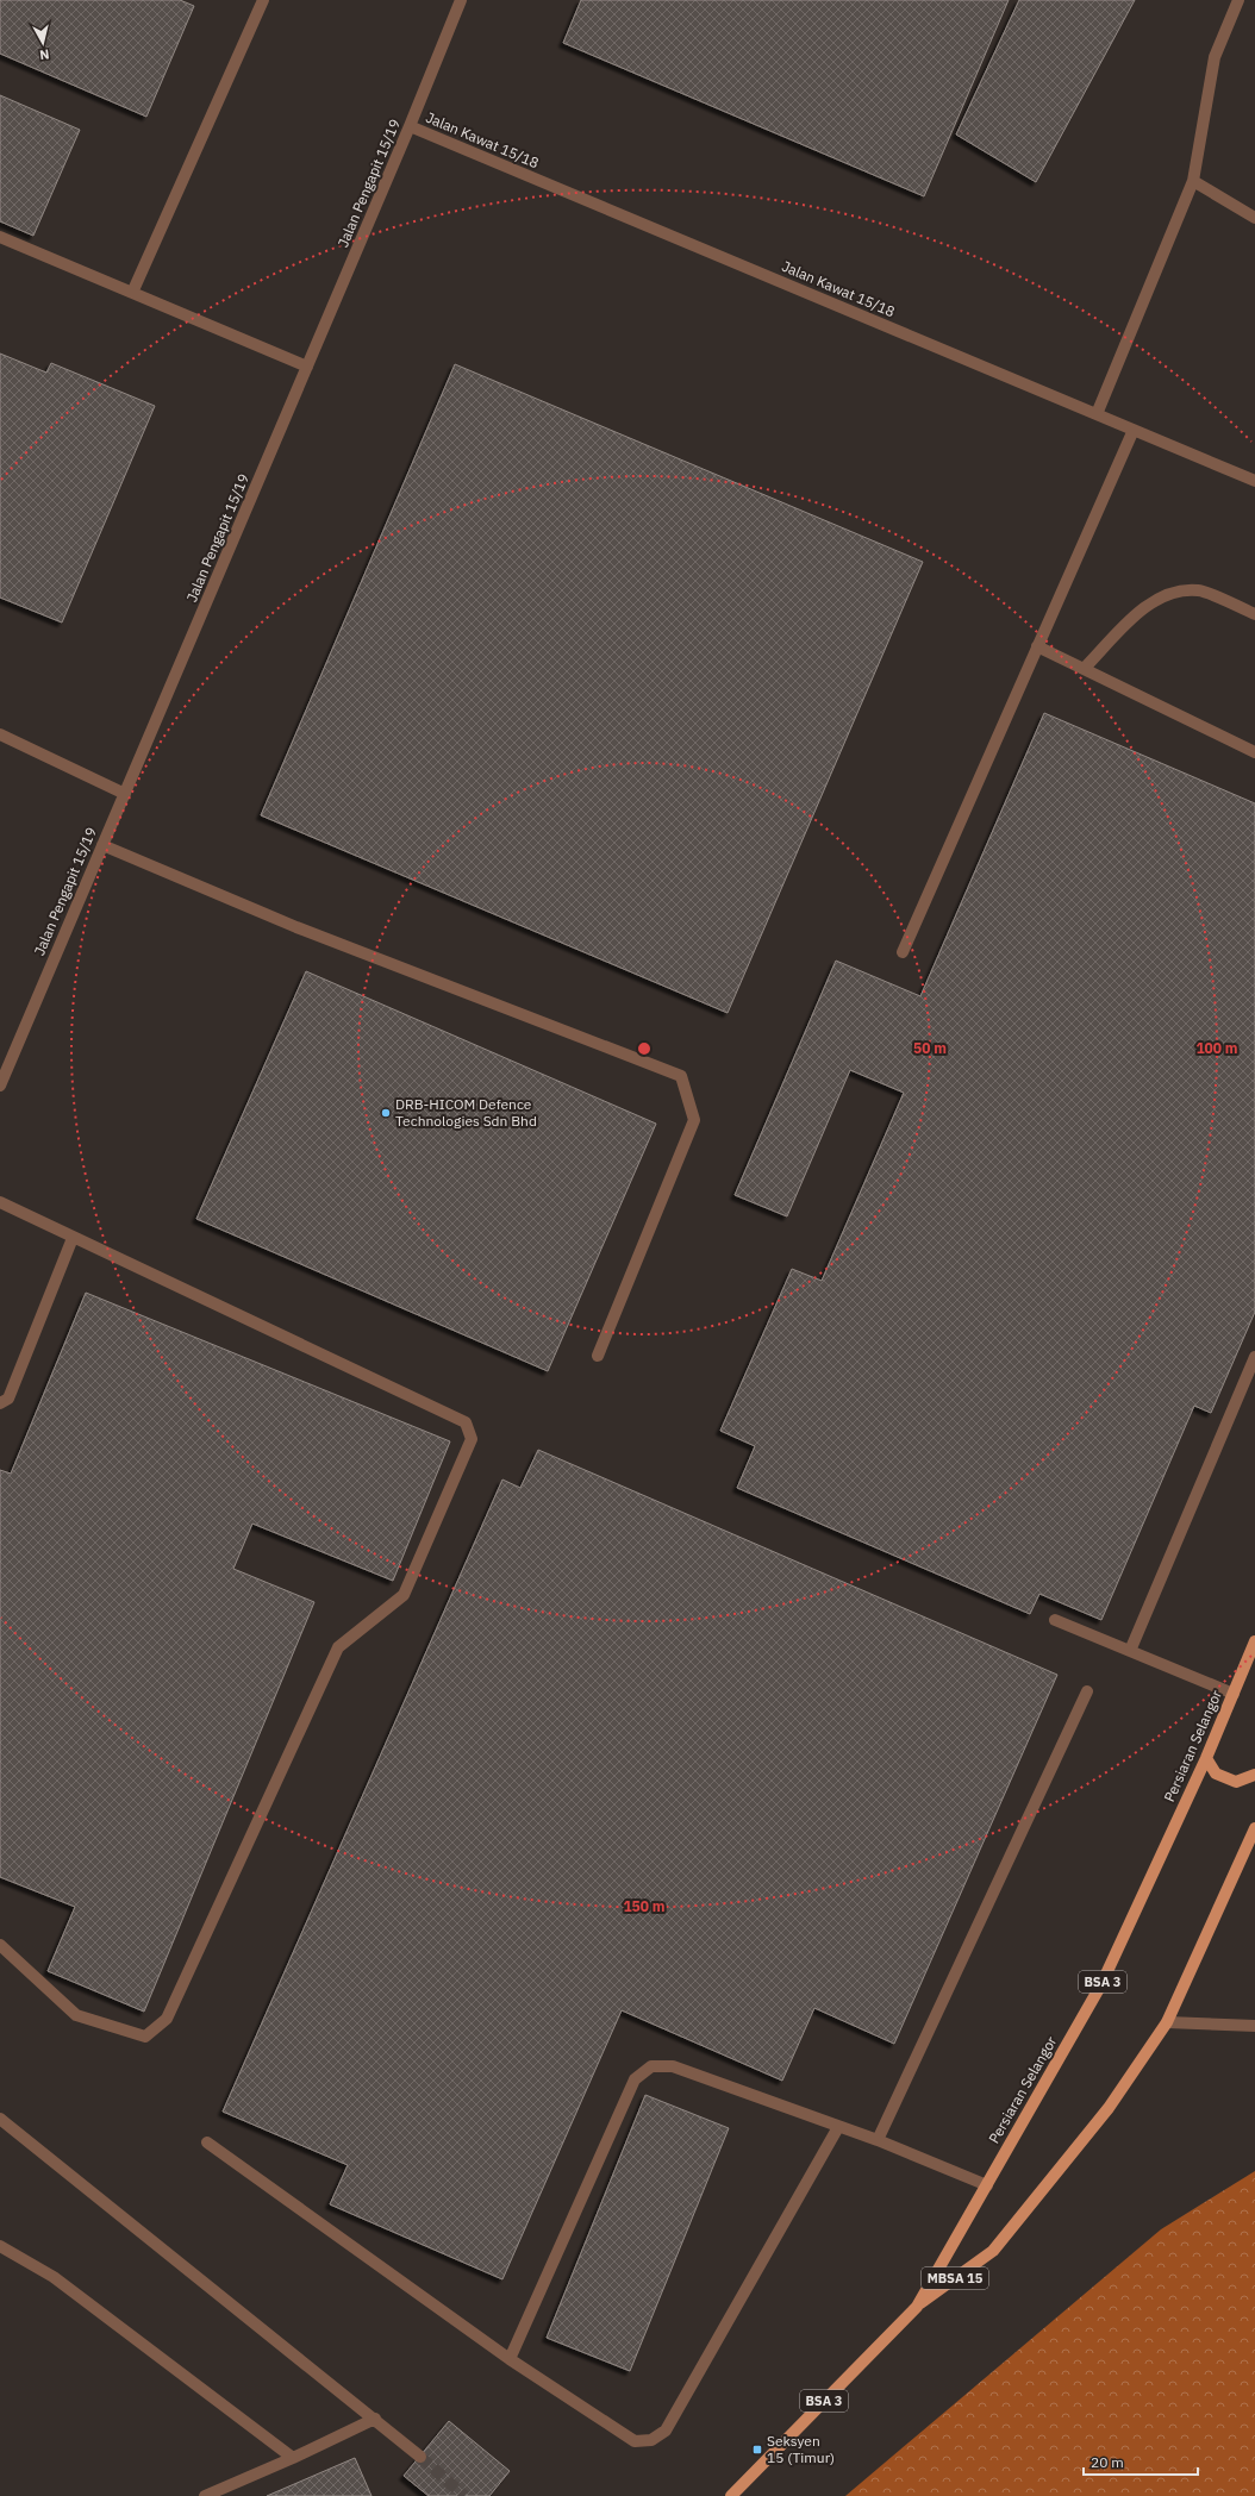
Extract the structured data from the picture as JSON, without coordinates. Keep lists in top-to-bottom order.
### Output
{
  "streets": {
    "main road": ["Persiaran Selangor", "BSA 3", "MBSA 15"],
    "street": ["Jalan Kawat 15/18", "Jalan Pengapit 15/19"]
  },
  "crossings": [
    ["Jalan Kawat 15/18", "Jalan Pengapit 15/19"],
    ["Persiaran Selangor", "MBSA 15"]
  ],
  "places": {
    "other": ["DRB-HICOM Defence Technologies Sdn Bhd"],
    "transit": ["Seksyen 15 (Timur)"]
  },
  "scale_bar": "20 m",
  "north": "bottom",
  "rings": ["50 m", "100 m", "150 m"]
}
